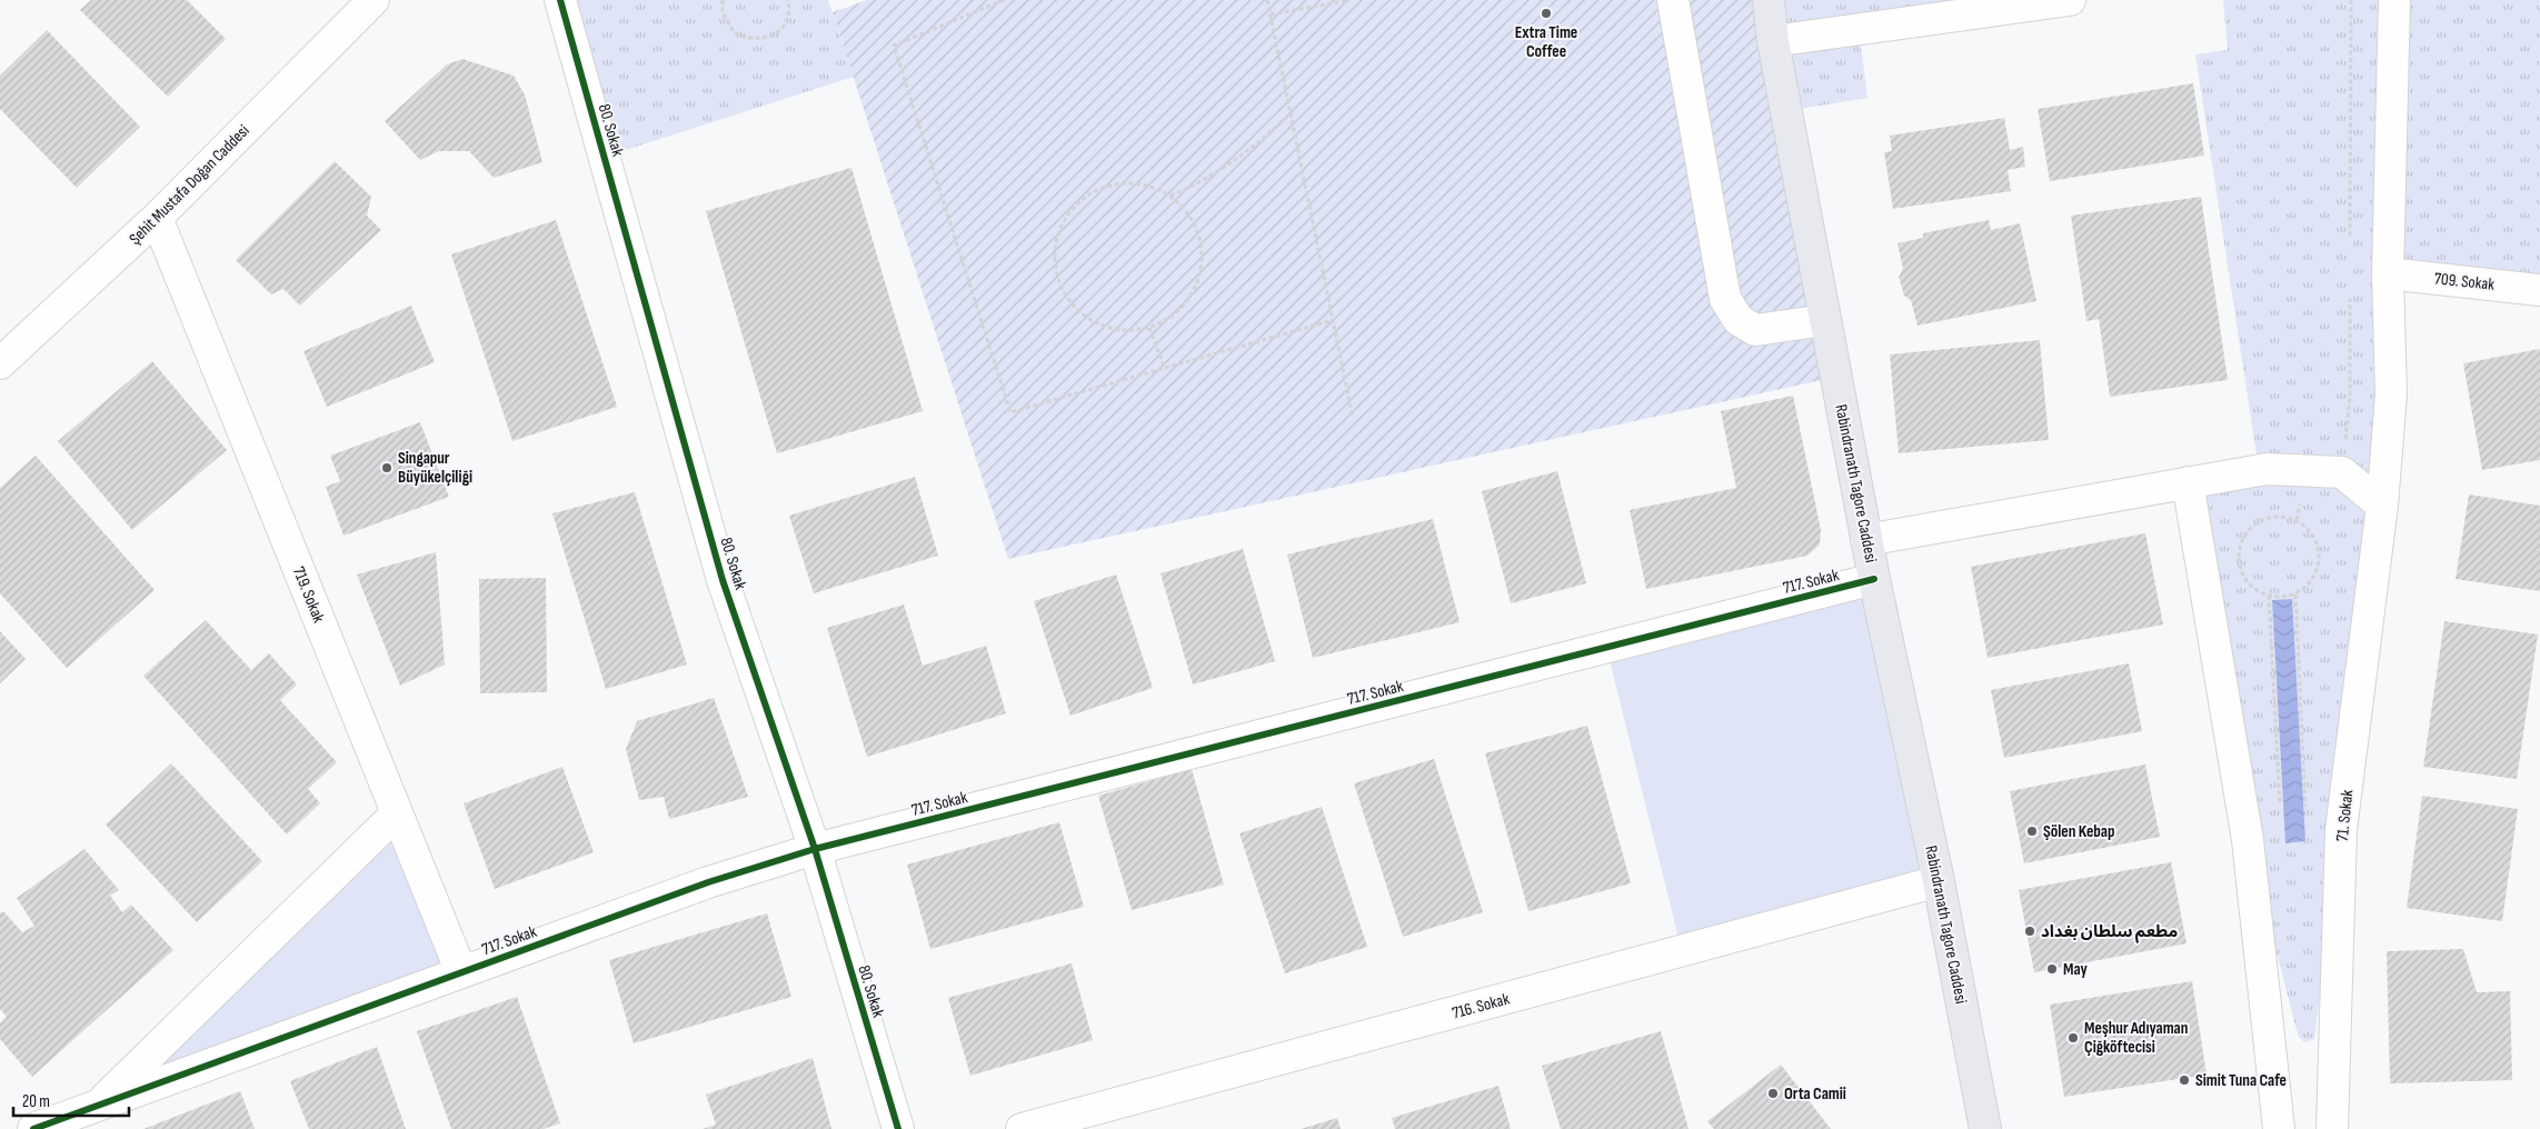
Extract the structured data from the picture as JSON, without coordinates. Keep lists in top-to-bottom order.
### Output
{
  "streets": {
    "main road": ["Rabindranath Tagore Caddesi"],
    "street": [
      "80. Sokak",
      "Şehit Mustafa Doğan Caddesi",
      "709. Sokak",
      "717. Sokak",
      "719. Sokak",
      "71. Sokak",
      "716. Sokak"
    ]
  },
  "crossings": [
    ["80. Sokak", "717. Sokak"],
    ["Şehit Mustafa Doğan Caddesi", "719. Sokak"],
    ["709. Sokak", "71. Sokak"],
    ["Rabindranath Tagore Caddesi", "717. Sokak"],
    ["Rabindranath Tagore Caddesi", "716. Sokak"],
    ["717. Sokak", "719. Sokak"]
  ],
  "places": [
    "Extra Time Coffee",
    "Singapur Büyükelçiliği",
    "Şölen Kebap",
    "مطعم سلطان بغداد",
    "May",
    "Meşhur Adıyaman Çiğköftecisi",
    "Simit Tuna Cafe",
    "Orta Camii"
  ],
  "scale_bar": "20 m"
}
